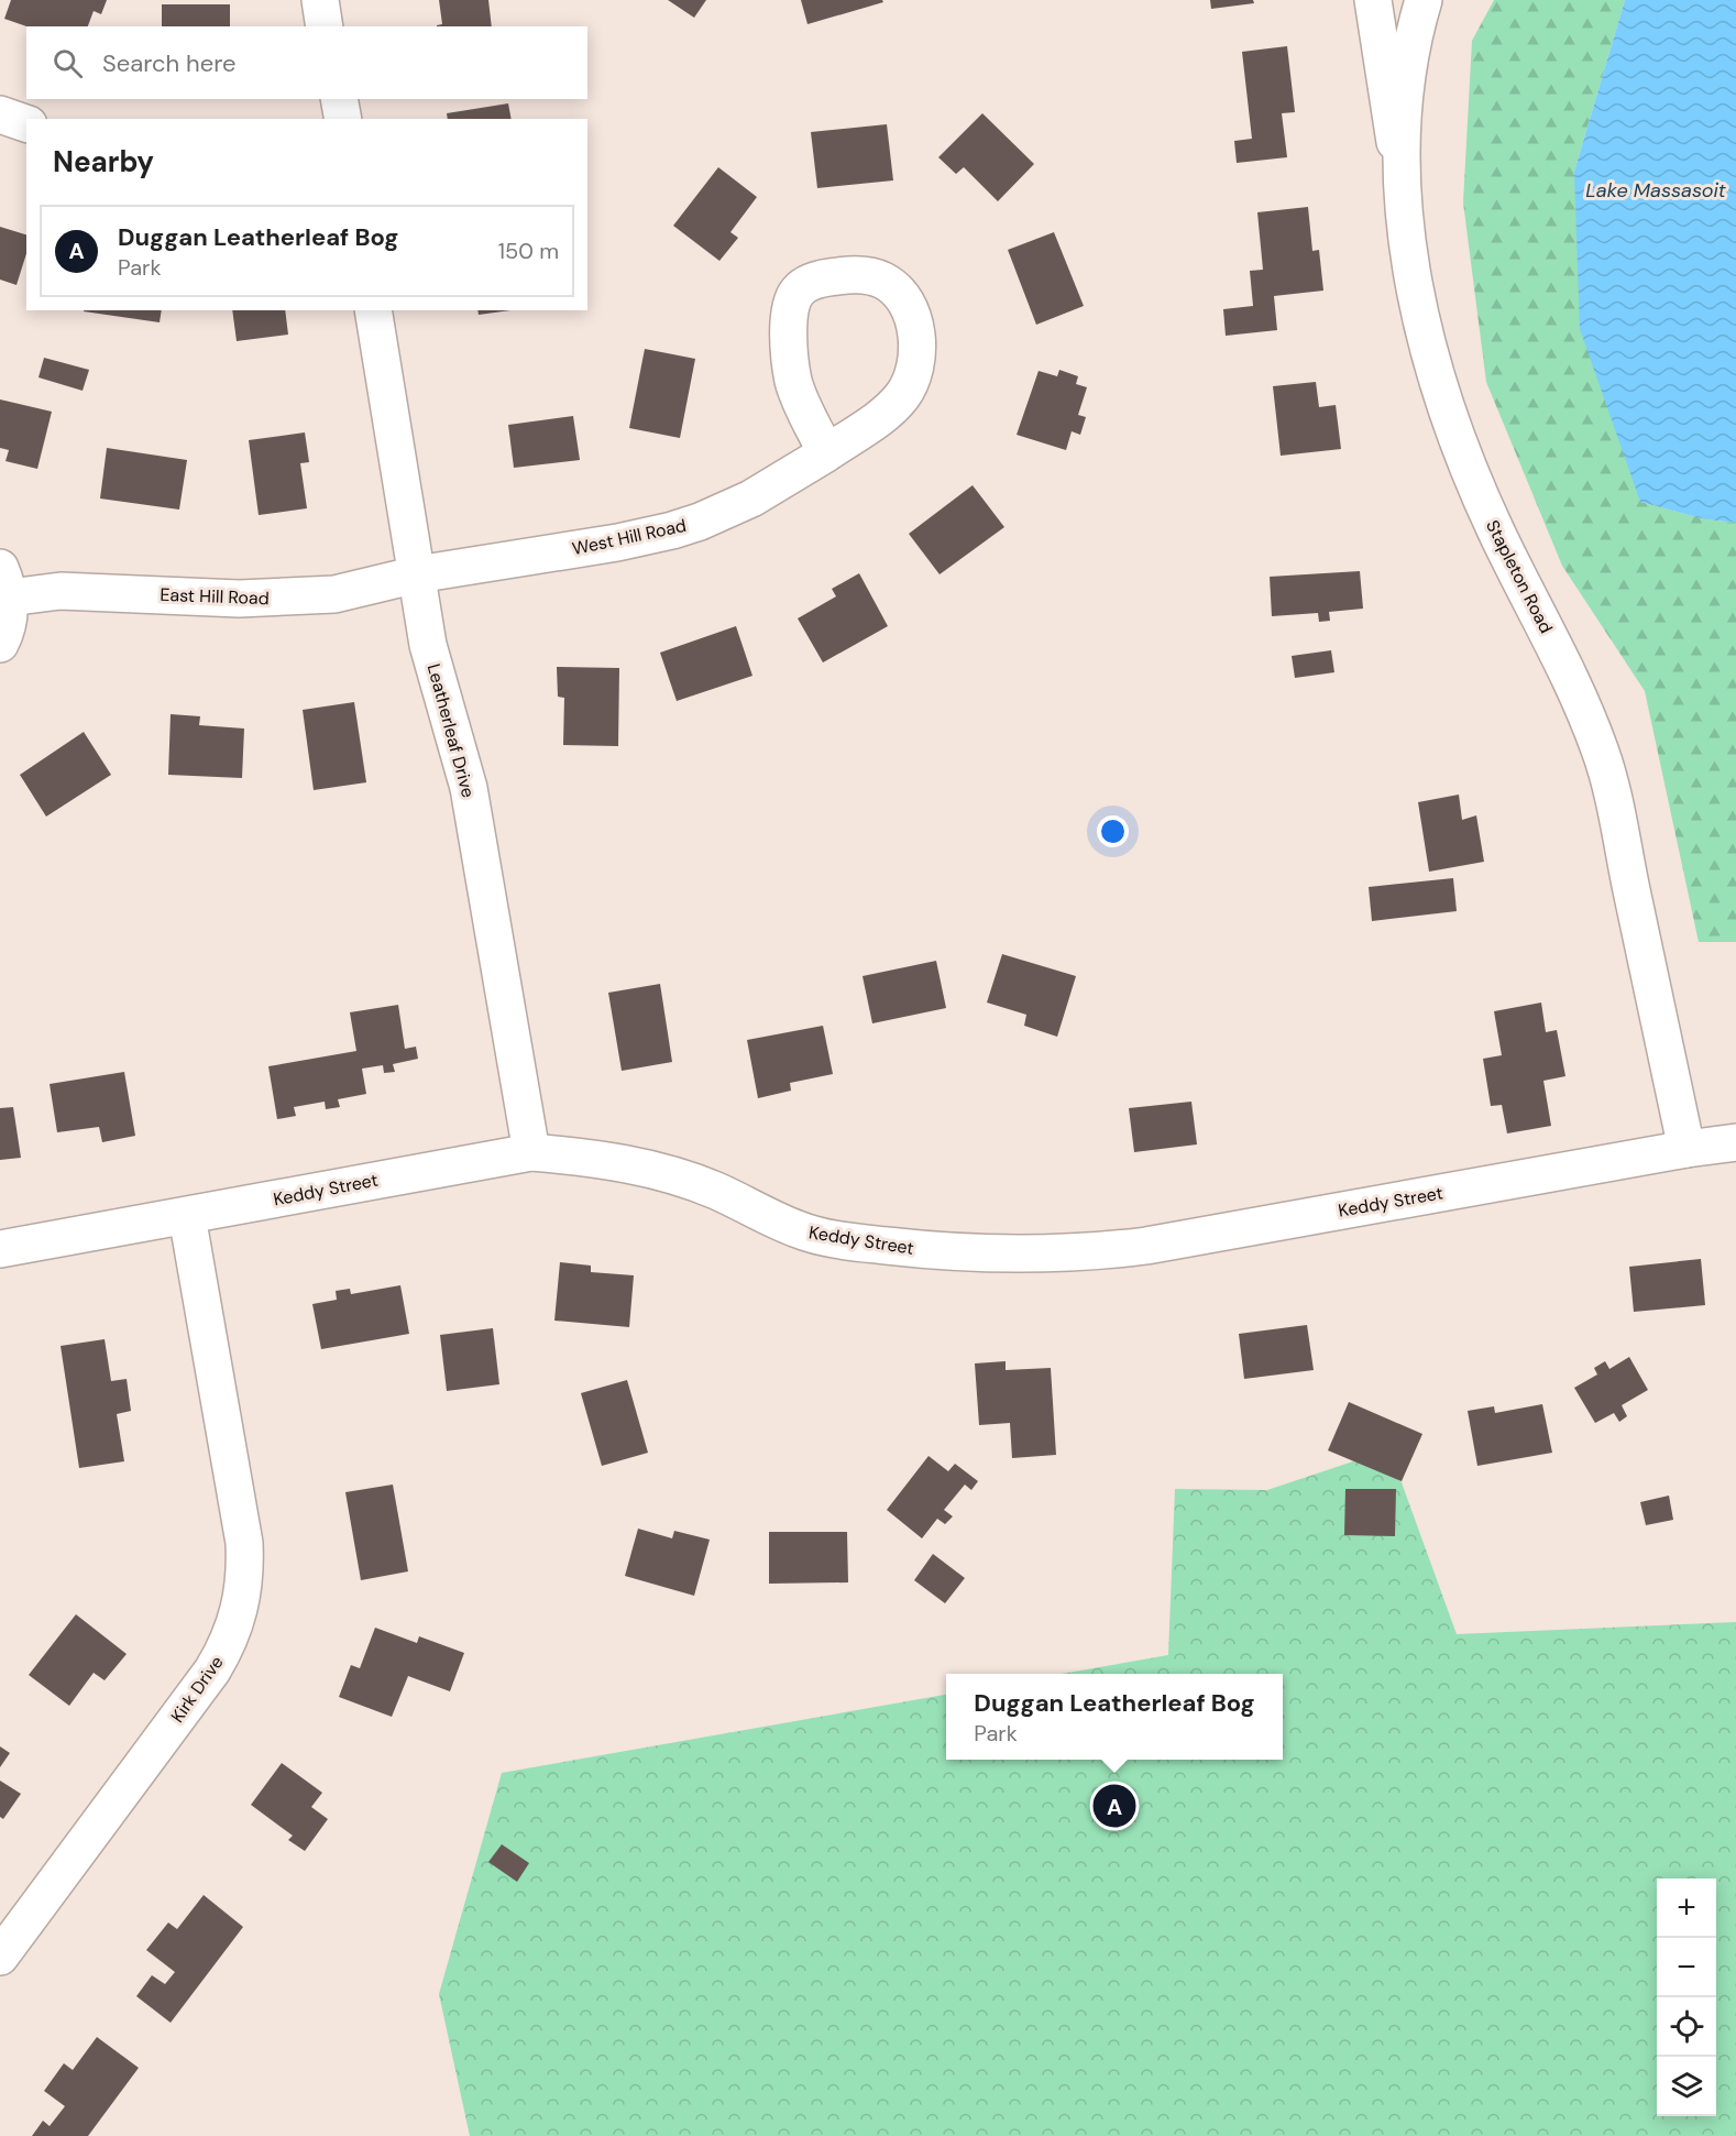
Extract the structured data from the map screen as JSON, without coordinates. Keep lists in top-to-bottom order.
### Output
{
  "streets": {
    "street": [
      "West Hill Road",
      "Stapleton Road",
      "East Hill Road",
      "Leatherleaf Drive",
      "Keddy Street",
      "Kirk Drive"
    ]
  },
  "crossings": [
    ["West Hill Road", "East Hill Road"],
    ["West Hill Road", "Leatherleaf Drive"],
    ["Stapleton Road", "Keddy Street"],
    ["East Hill Road", "Leatherleaf Drive"],
    ["Leatherleaf Drive", "Keddy Street"],
    ["Keddy Street", "Kirk Drive"]
  ],
  "water": ["Lake Massasoit"],
  "page": {
    "search": "Search here",
    "heading": "Nearby",
    "list": [
      {
        "mark": "A",
        "name": "Duggan Leatherleaf Bog",
        "note": "Park",
        "value": "150 m"
      }
    ],
    "popup": ["Duggan Leatherleaf Bog", "Park"],
    "pins": "A",
    "map_buttons": ["+", "−"]
  }
}
